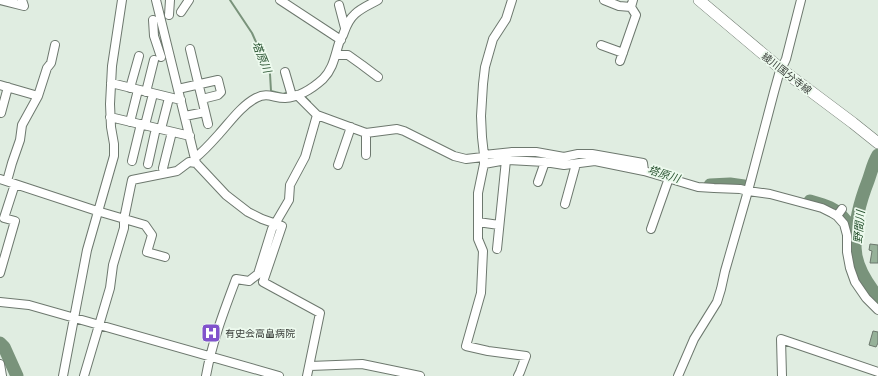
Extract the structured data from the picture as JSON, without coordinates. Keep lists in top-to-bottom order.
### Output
{
  "streets": {
    "main road": ["綾川国分寺線"]
  },
  "water": ["塔原川", "野間川"],
  "places": {
    "hospital": ["有史会高畠病院"]
  }
}
